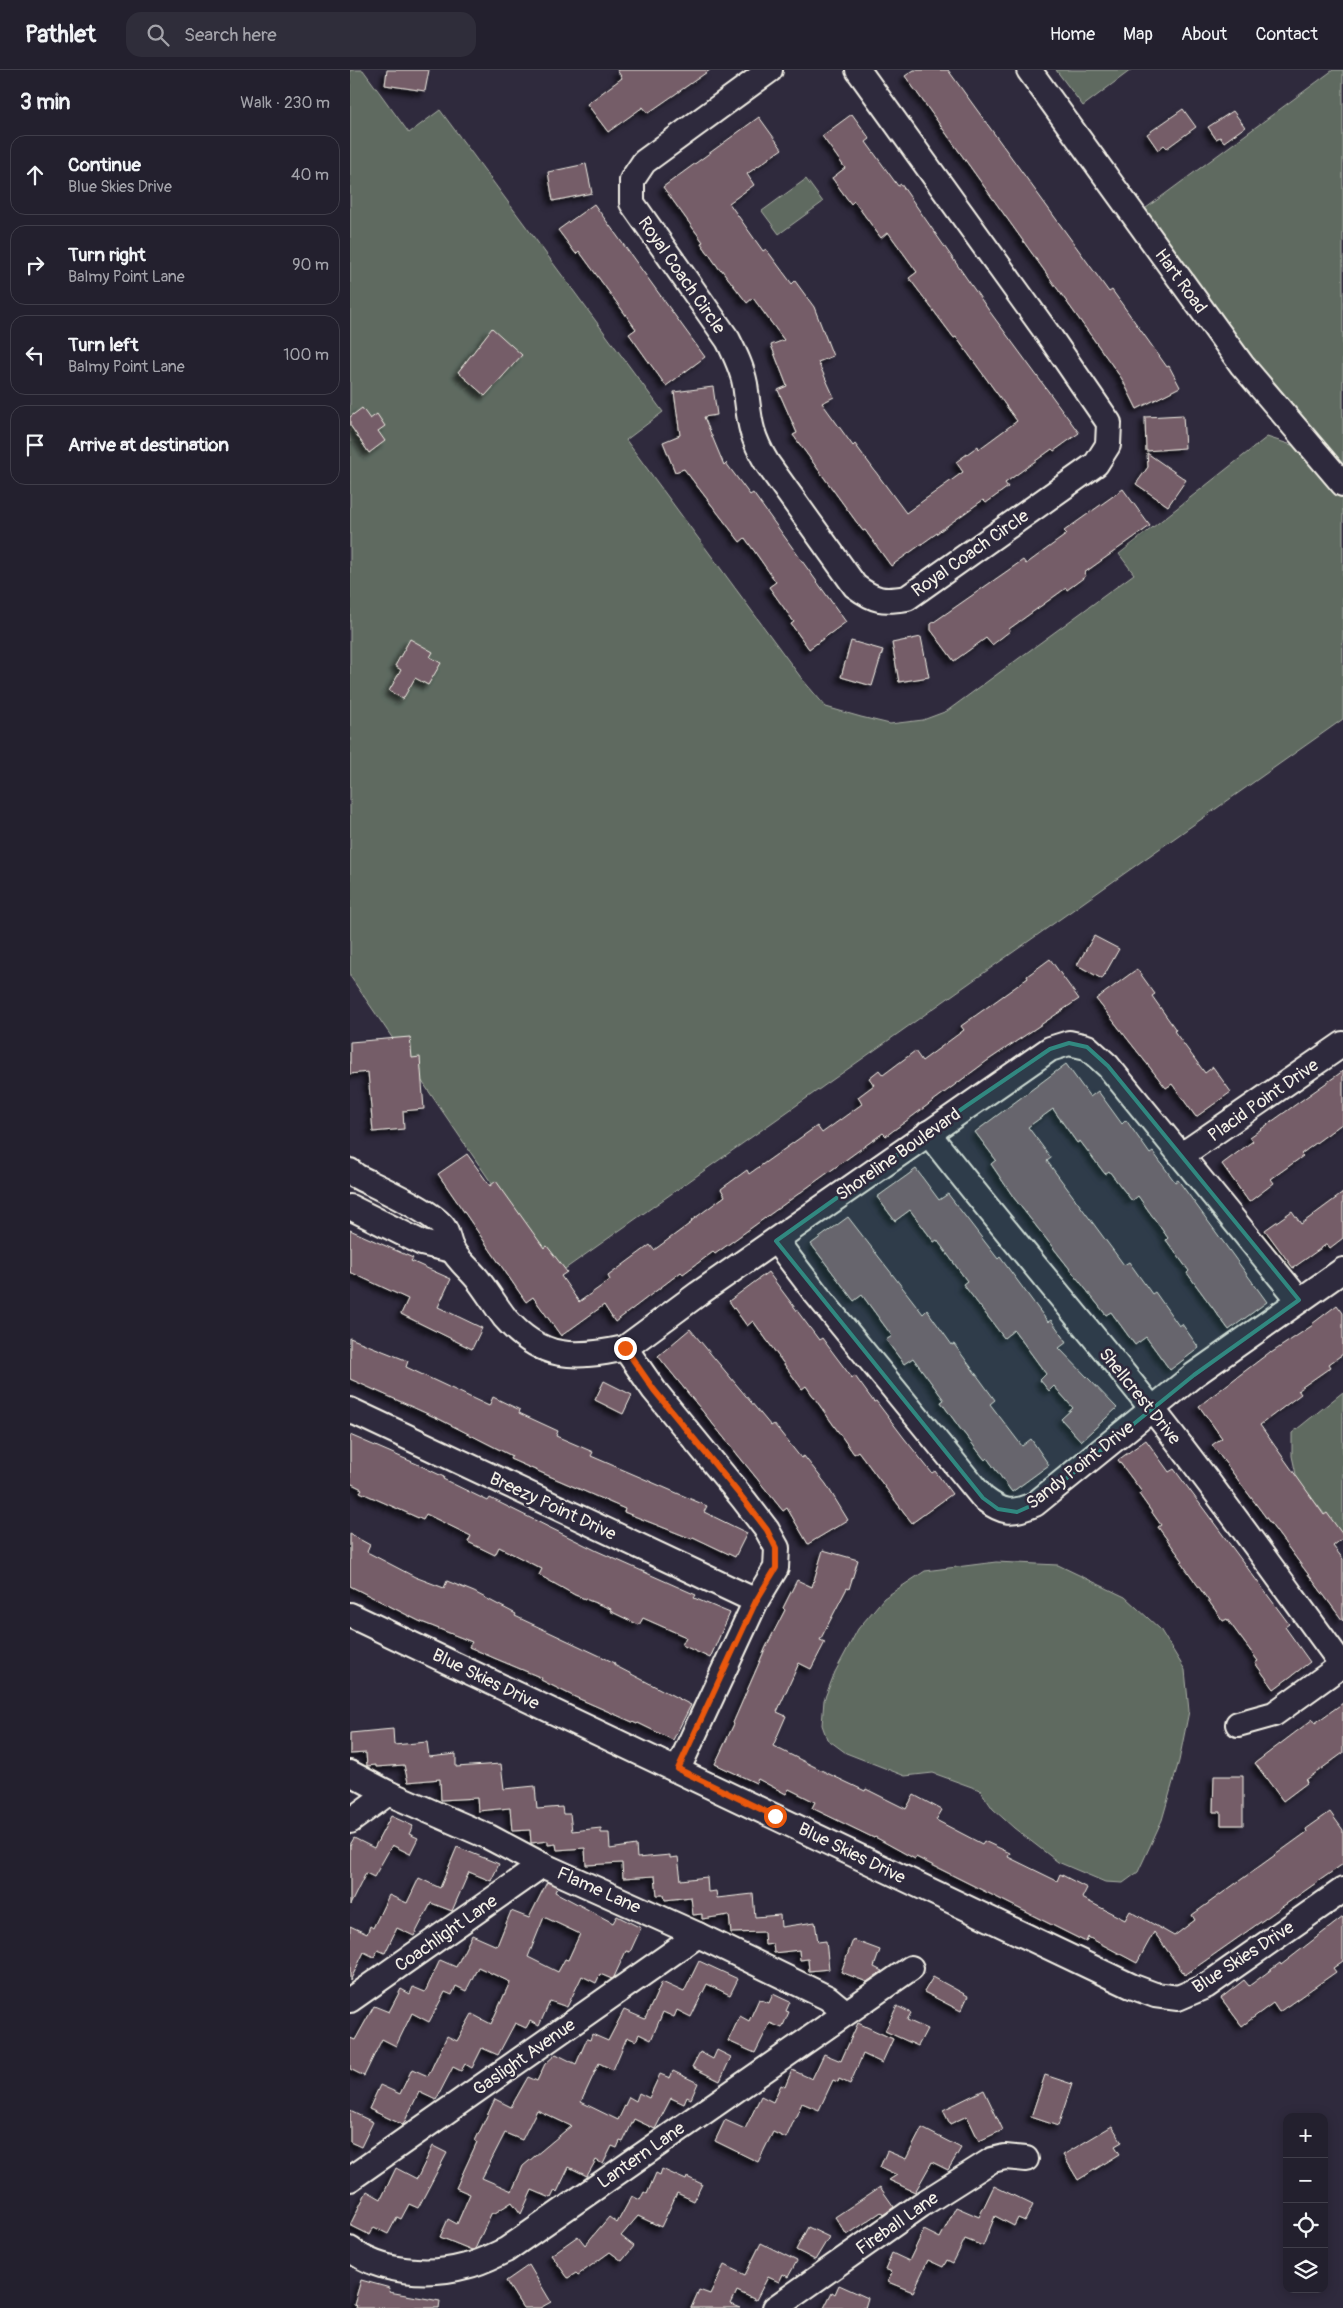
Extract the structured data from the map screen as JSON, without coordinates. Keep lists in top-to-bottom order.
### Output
{
  "streets": {
    "street": [
      "Royal Coach Circle",
      "Hart Road",
      "Placid Point Drive",
      "Shoreline Boulevard",
      "Shellcrest Drive",
      "Sandy Point Drive",
      "Breezy Point Drive",
      "Blue Skies Drive",
      "Flame Lane",
      "Coachlight Lane",
      "Gaslight Avenue",
      "Lantern Lane",
      "Fireball Lane"
    ]
  },
  "crossings": [
    ["Placid Point Drive", "Shoreline Boulevard"],
    ["Shoreline Boulevard", "Shellcrest Drive"],
    ["Shoreline Boulevard", "Sandy Point Drive"],
    ["Shellcrest Drive", "Sandy Point Drive"],
    ["Flame Lane", "Coachlight Lane"],
    ["Flame Lane", "Gaslight Avenue"],
    ["Flame Lane", "Lantern Lane"]
  ],
  "page": {
    "header": "Pathlet",
    "search": "Search here",
    "nav": [
      "Home",
      "Map",
      "About",
      "Contact"
    ],
    "heading": ["3 min", "Walk · 230 m"],
    "list": [
      ["Continue", "Blue Skies Drive", "40 m"],
      ["Turn right", "Balmy Point Lane", "90 m"],
      ["Turn left", "Balmy Point Lane", "100 m"],
      "Arrive at destination"
    ],
    "map_buttons": ["+", "−"]
  }
}
